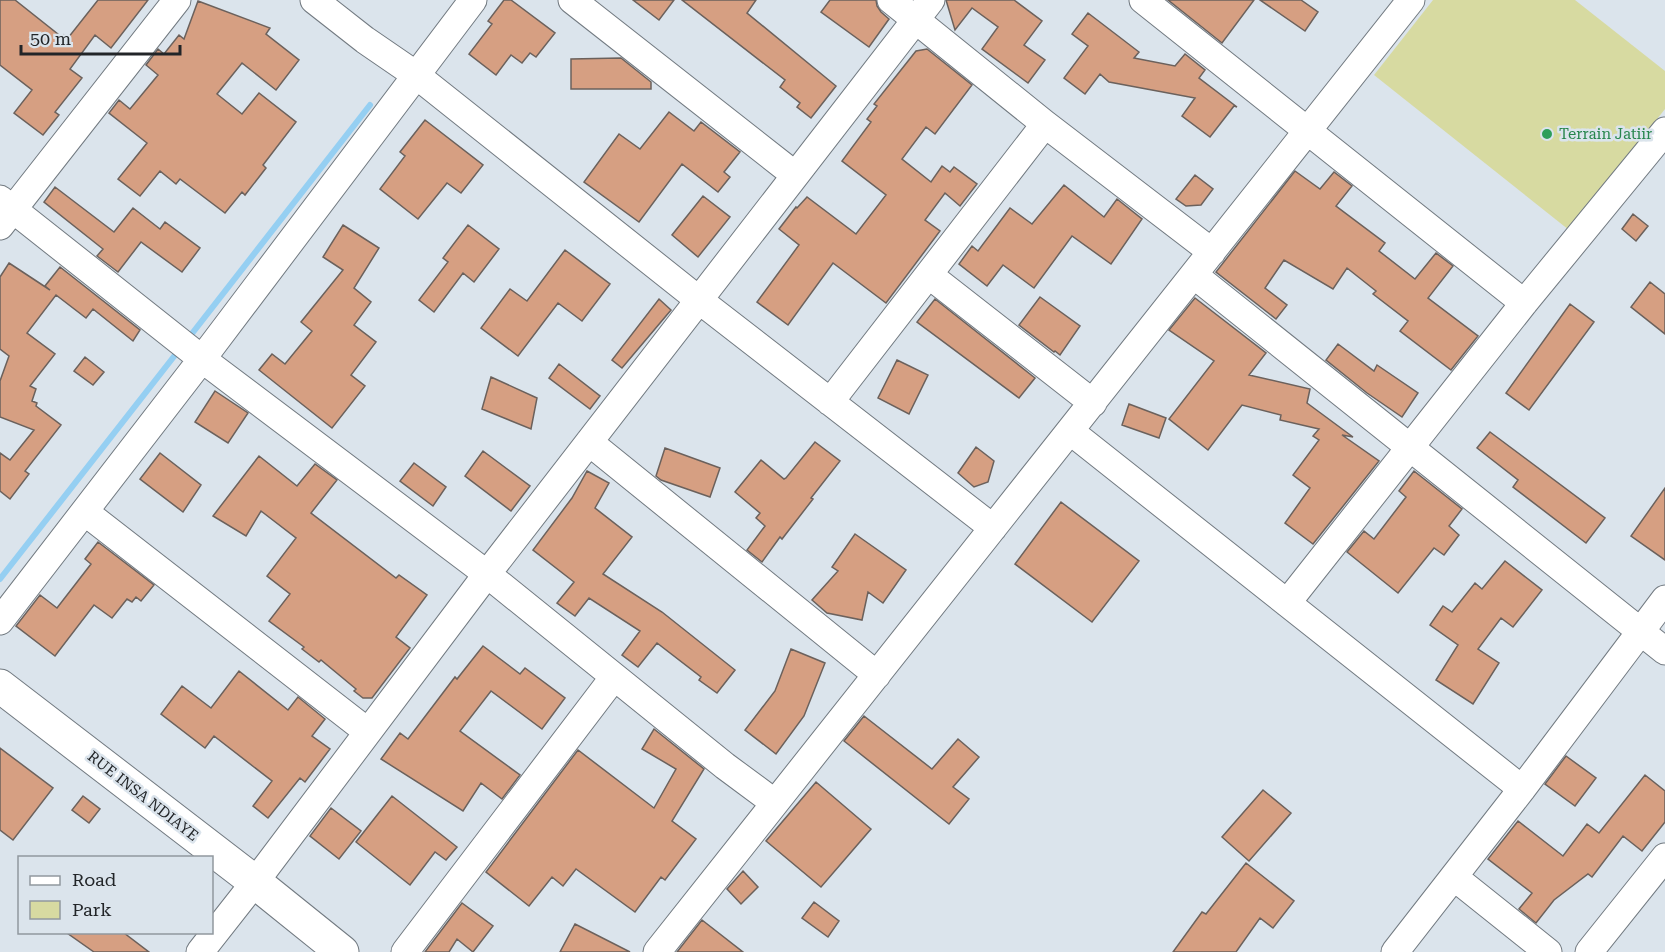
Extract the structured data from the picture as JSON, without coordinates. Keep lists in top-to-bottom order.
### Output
{
  "streets": {
    "main road": ["RUE INSA NDIAYE"]
  },
  "places": ["Terrain Jatiir"],
  "legend": ["Road", "Park"],
  "scale_bar": "50 m"
}
